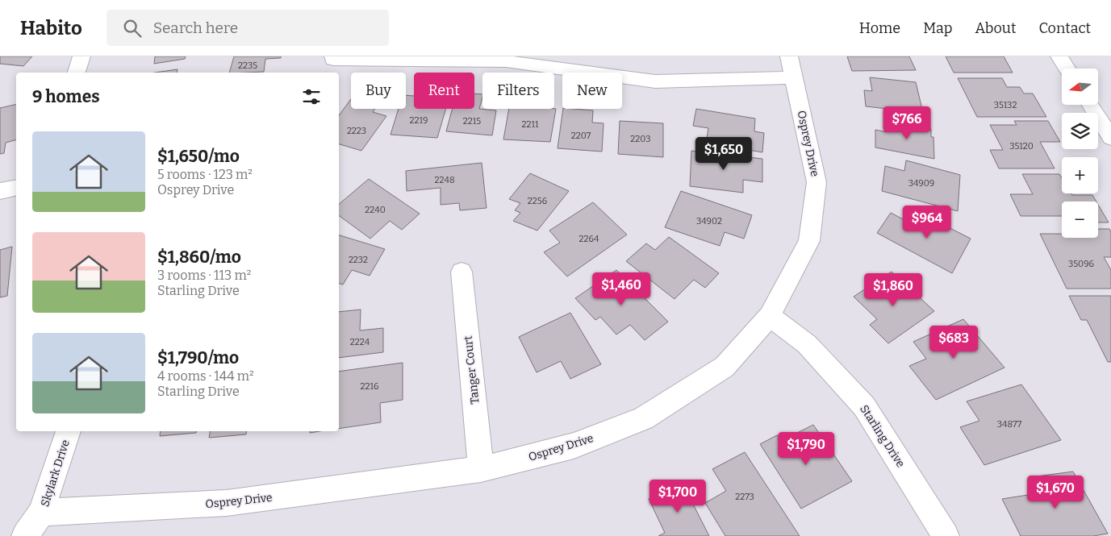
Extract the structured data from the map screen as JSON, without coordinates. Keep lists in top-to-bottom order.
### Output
{
  "streets": {
    "street": [
      "Osprey Drive",
      "Tanger Court",
      "Starling Drive",
      "Skylark Drive"
    ]
  },
  "crossings": [
    ["Osprey Drive", "Tanger Court"],
    ["Osprey Drive", "Starling Drive"],
    ["Osprey Drive", "Skylark Drive"]
  ],
  "house_numbers": [
    "2235",
    "35132",
    "2219",
    "2215",
    "2211",
    "2223",
    "2207",
    "2203",
    "35120",
    "2248",
    "34909",
    "2256",
    "2240",
    "34902",
    "2264",
    "2232",
    "35096",
    "2224",
    "2216",
    "34877",
    "2273"
  ],
  "north": "left",
  "page": {
    "header": "Habito",
    "search": "Search here",
    "nav": [
      "Home",
      "Map",
      "About",
      "Contact"
    ],
    "map_buttons": ["+", "−"],
    "chip": [
      "Buy",
      "Rent",
      "Filters",
      "New"
    ],
    "heading": "9 homes",
    "price": [
      "$766",
      "$1,650",
      "$964",
      "$1,460",
      "$1,860",
      "$683",
      "$1,790",
      "$1,670",
      "$1,700"
    ],
    "list": [
      {
        "name": "$1,650/mo",
        "note": "5 rooms · 123 m² · Osprey Drive"
      },
      {
        "name": "$1,860/mo",
        "note": "3 rooms · 113 m² · Starling Drive"
      },
      {
        "name": "$1,790/mo",
        "note": "4 rooms · 144 m² · Starling Drive"
      }
    ]
  }
}
